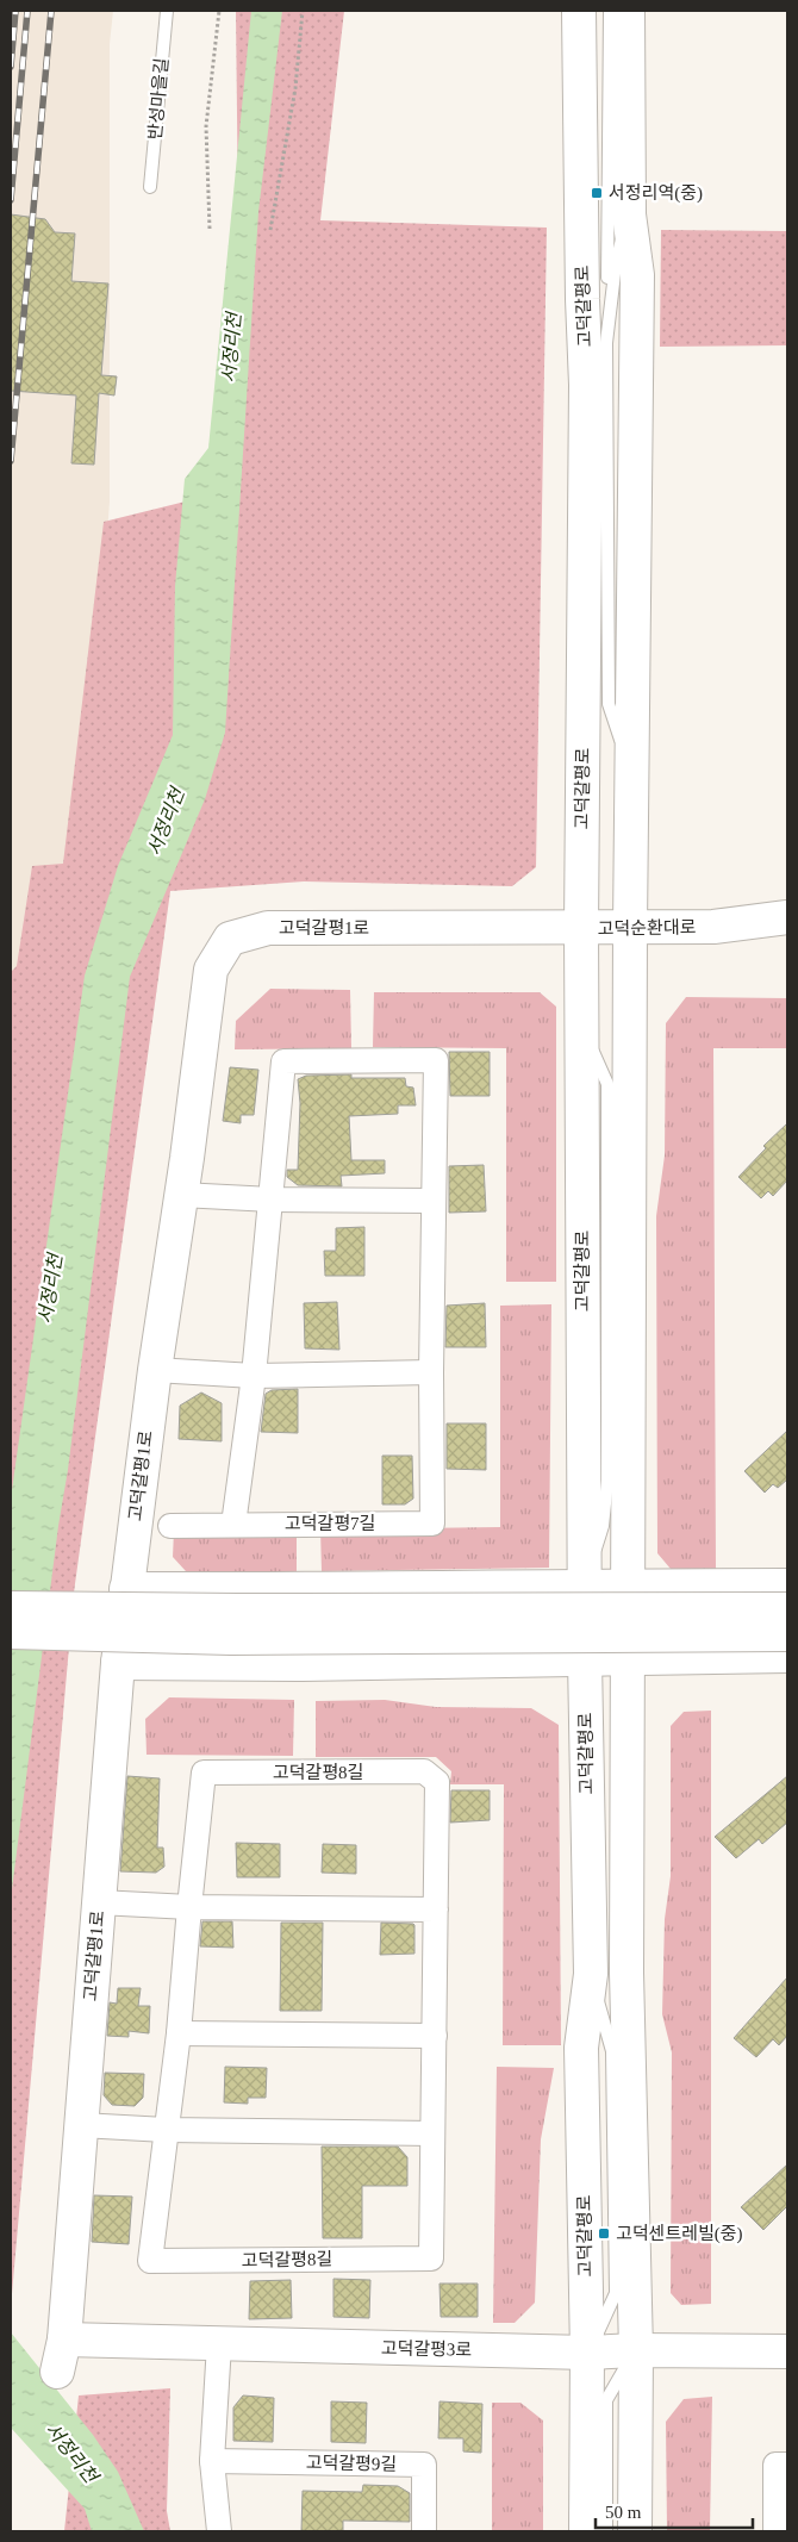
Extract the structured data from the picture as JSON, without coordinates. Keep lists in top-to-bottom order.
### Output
{
  "streets": {
    "street": [
      "고덕갈평로",
      "고덕갈평1로",
      "고덕순환대로",
      "고덕갈평7길",
      "고덕갈평8길",
      "고덕갈평3로",
      "고덕갈평9길"
    ],
    "lane": ["반성마을길"]
  },
  "crossings": [
    ["고덕갈평로", "고덕갈평1로"],
    ["고덕갈평로", "고덕순환대로"],
    ["고덕갈평로", "고덕갈평3로"],
    ["고덕갈평1로", "고덕순환대로"],
    ["고덕갈평1로", "고덕갈평3로"]
  ],
  "water": ["서정리천"],
  "places": {
    "transit": ["서정리역(중)", "고덕센트레빌(중)"]
  },
  "scale_bar": "50 m"
}
